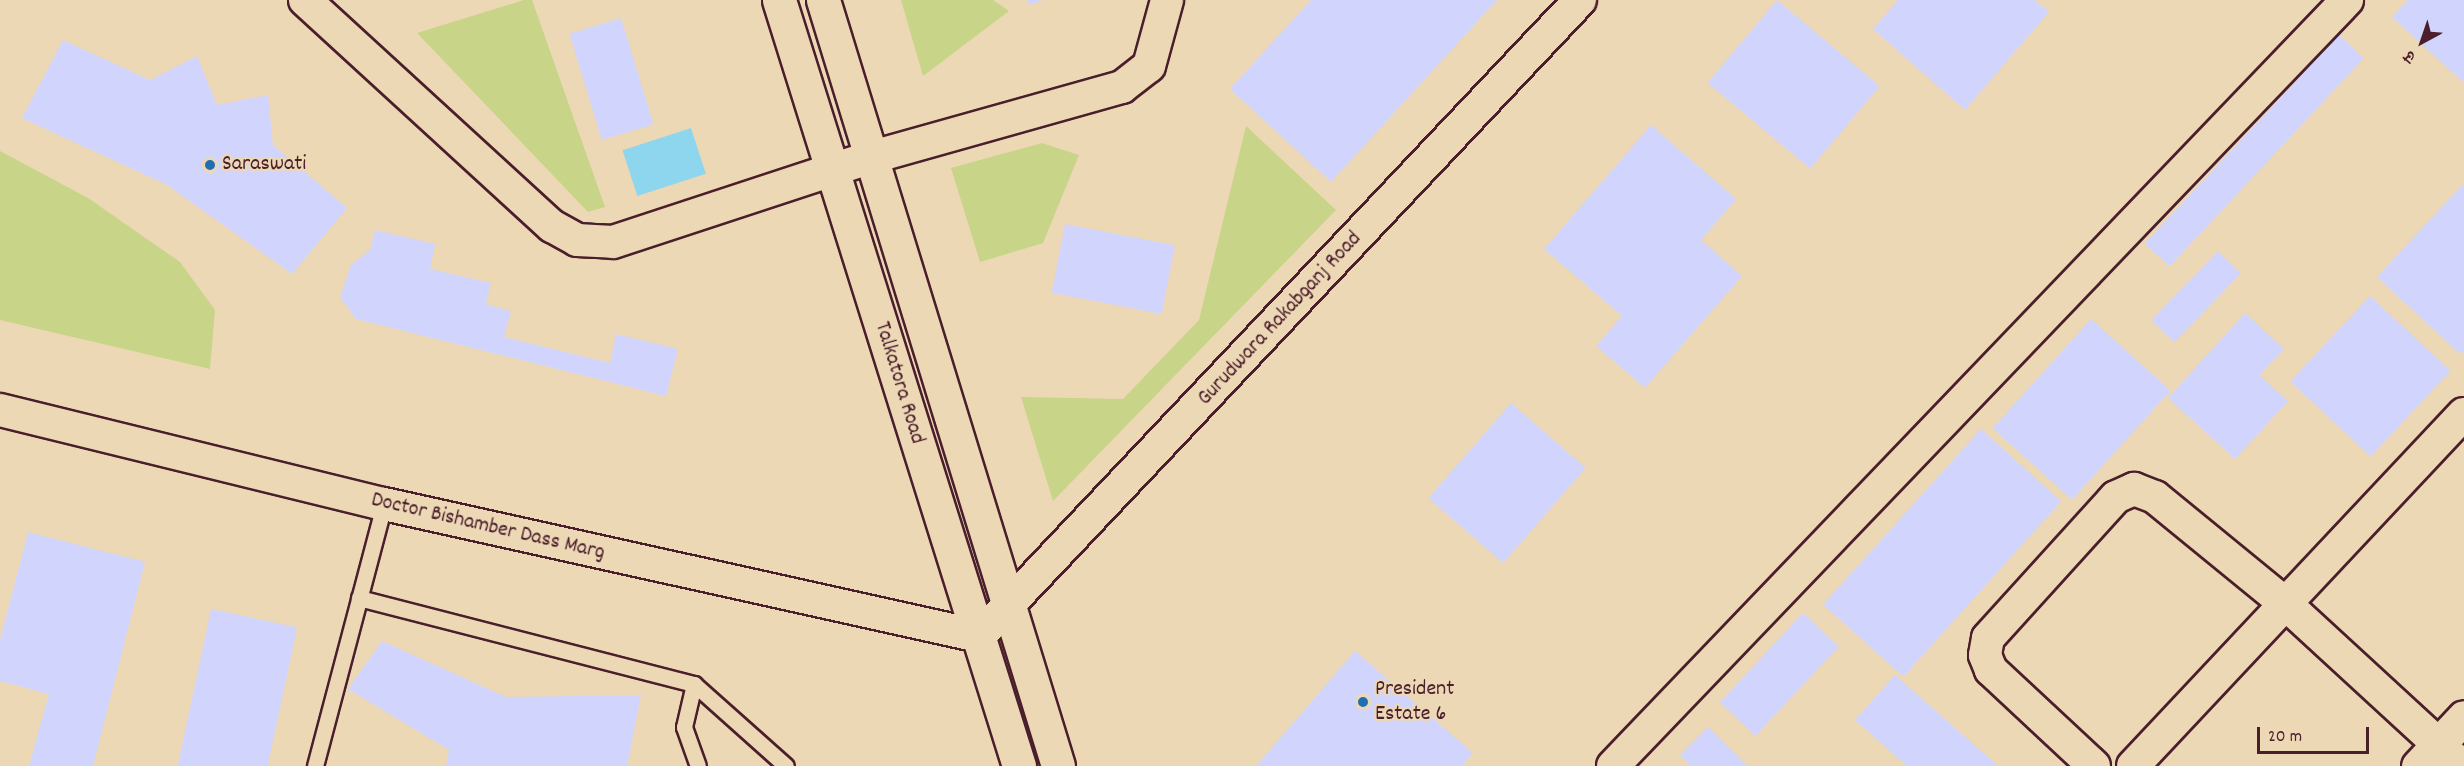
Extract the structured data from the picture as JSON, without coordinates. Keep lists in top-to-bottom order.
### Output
{
  "streets": {
    "street": ["Gurudwara Rakabganj Road", "Talkatora Road", "Doctor Bishamber Dass Marg"]
  },
  "crossings": [
    ["Gurudwara Rakabganj Road", "Talkatora Road"],
    ["Gurudwara Rakabganj Road", "Doctor Bishamber Dass Marg"],
    ["Talkatora Road", "Doctor Bishamber Dass Marg"]
  ],
  "places": ["Saraswati", "President Estate 6"],
  "scale_bar": "20 m",
  "north": "bottom left"
}
